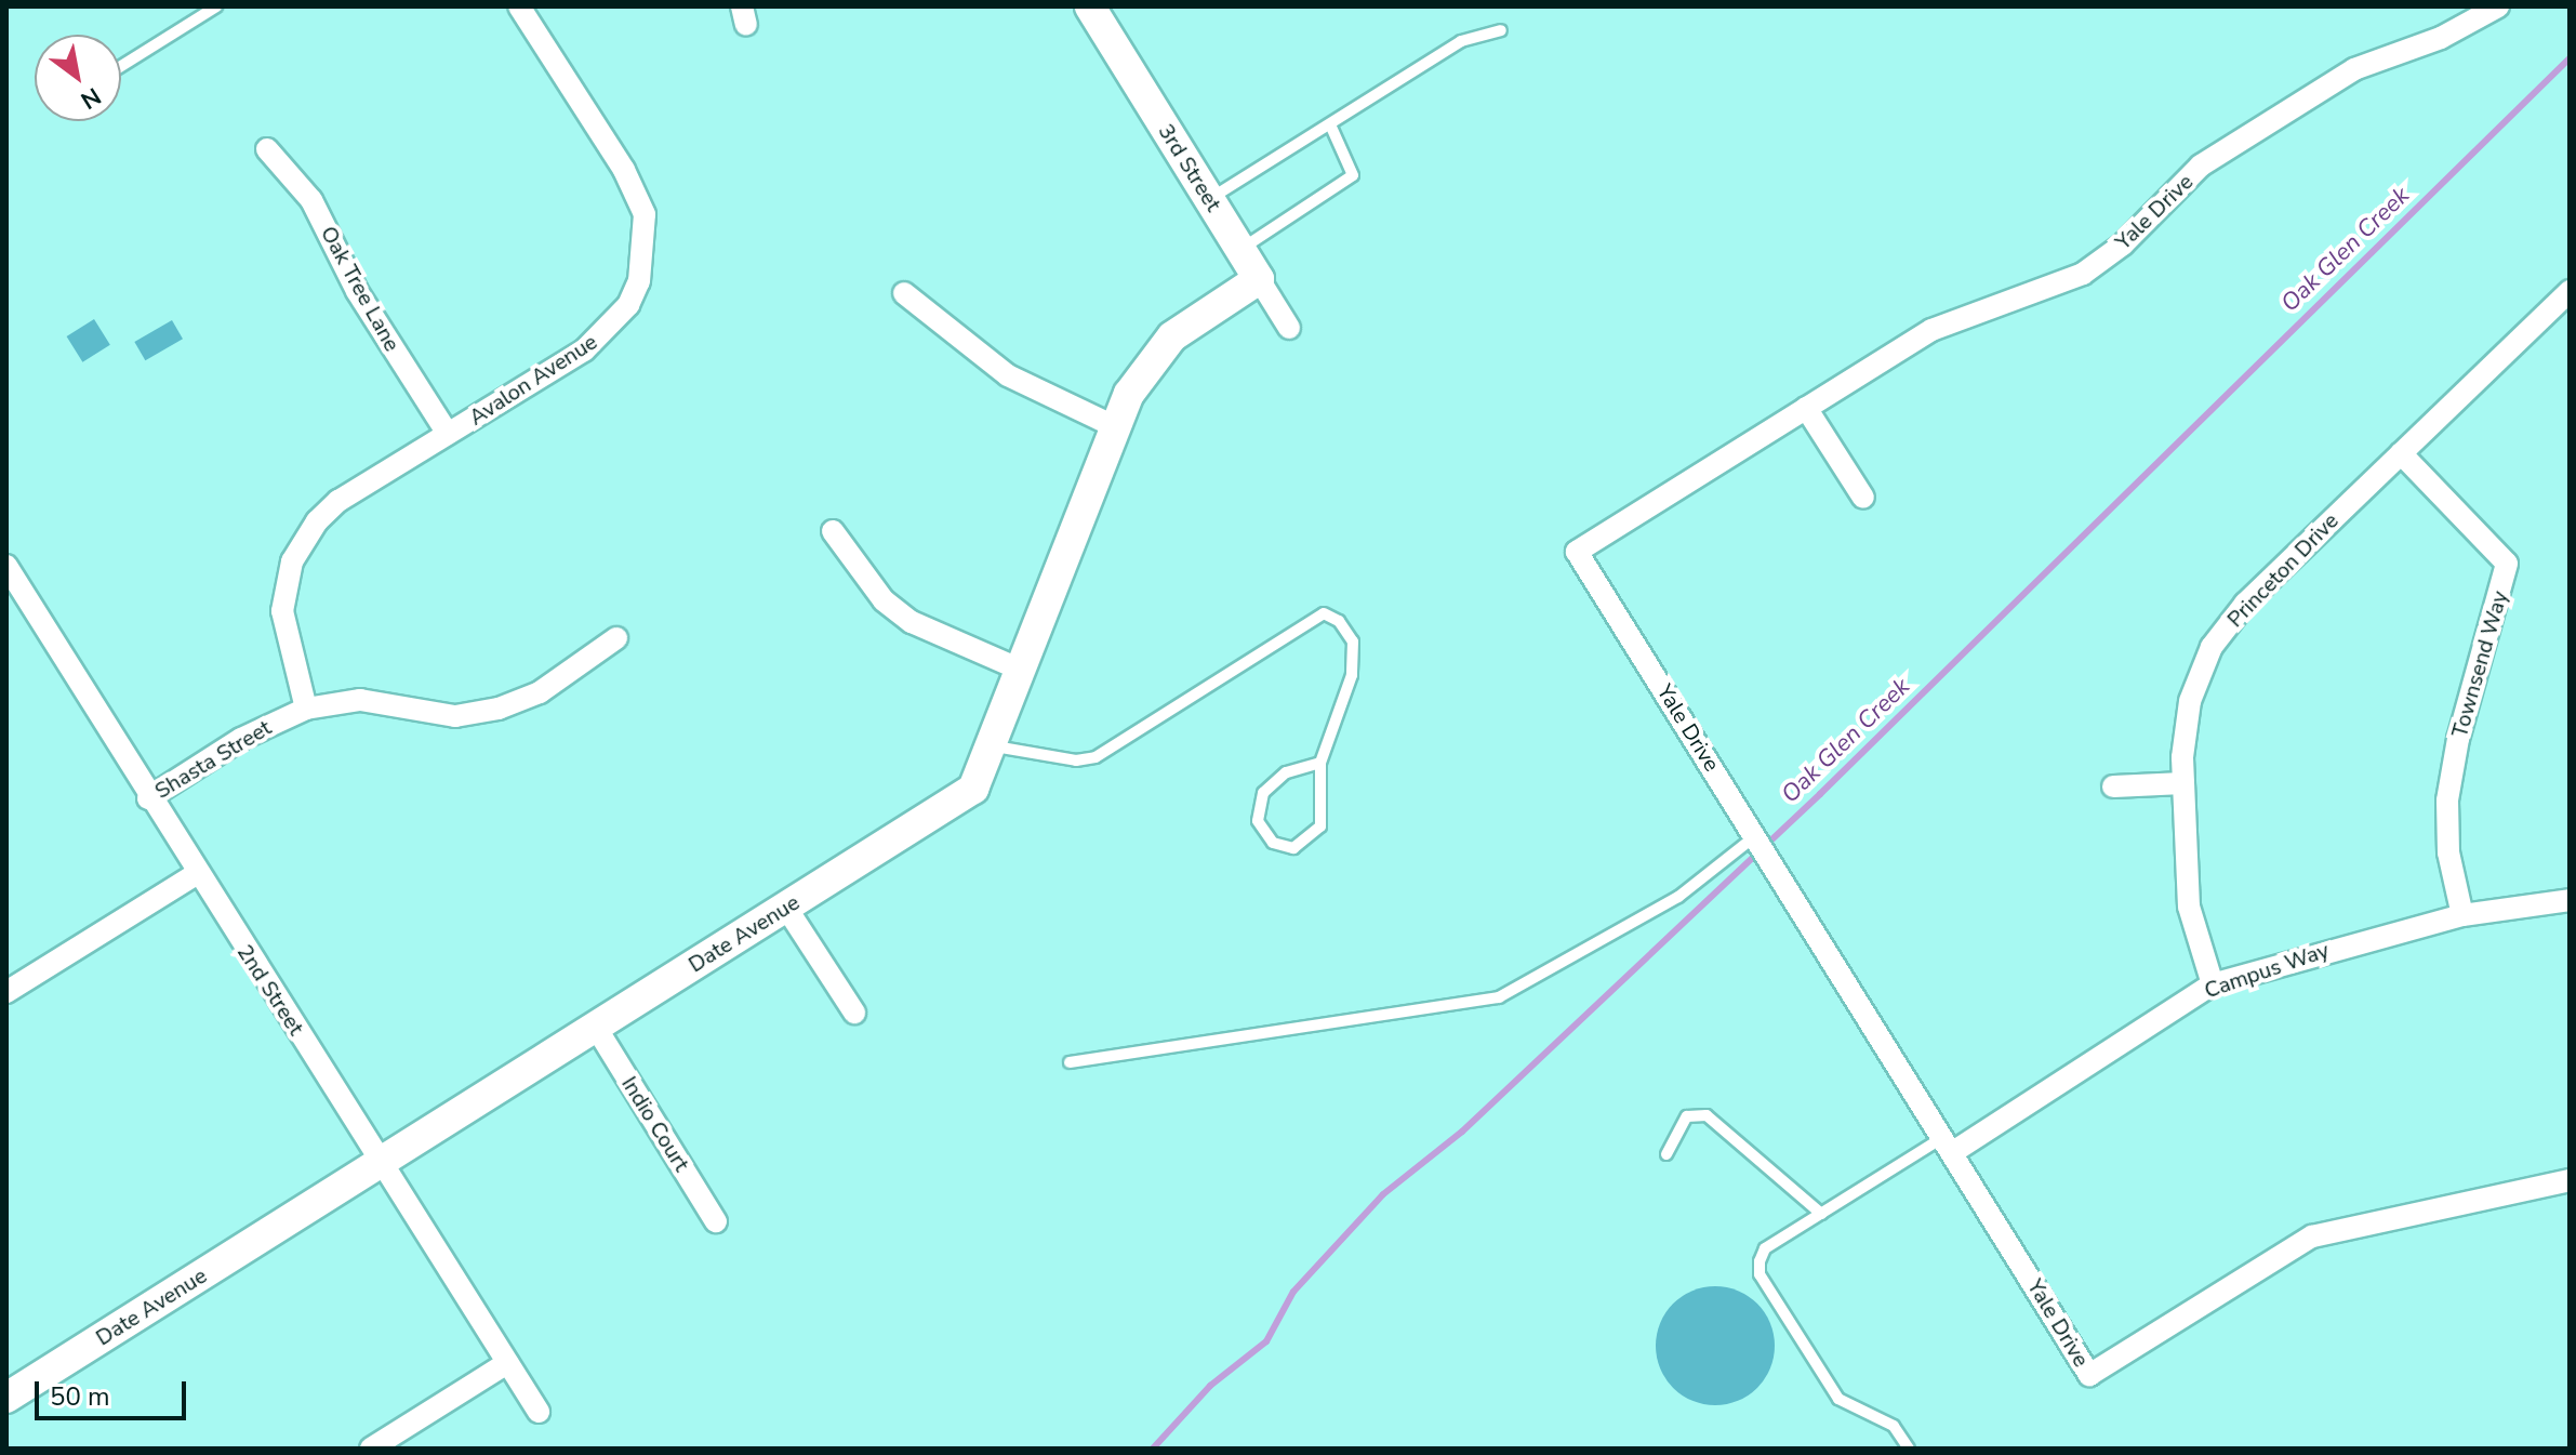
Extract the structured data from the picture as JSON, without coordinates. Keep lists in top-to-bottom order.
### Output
{
  "streets": {
    "street": [
      "3rd Street",
      "Yale Drive",
      "Oak Tree Lane",
      "Avalon Avenue",
      "Princeton Drive",
      "Townsend Way",
      "Shasta Street",
      "Date Avenue",
      "Campus Way",
      "2nd Street",
      "Indio Court"
    ]
  },
  "crossings": [
    ["3rd Street", "Date Avenue"],
    ["Yale Drive", "Campus Way"],
    ["Oak Tree Lane", "Avalon Avenue"],
    ["Avalon Avenue", "Shasta Street"],
    ["Princeton Drive", "Townsend Way"],
    ["Princeton Drive", "Campus Way"],
    ["Townsend Way", "Campus Way"],
    ["Shasta Street", "2nd Street"],
    ["Date Avenue", "2nd Street"],
    ["Date Avenue", "Indio Court"]
  ],
  "water": ["Oak Glen Creek"],
  "scale_bar": "50 m",
  "north": "bottom right"
}
